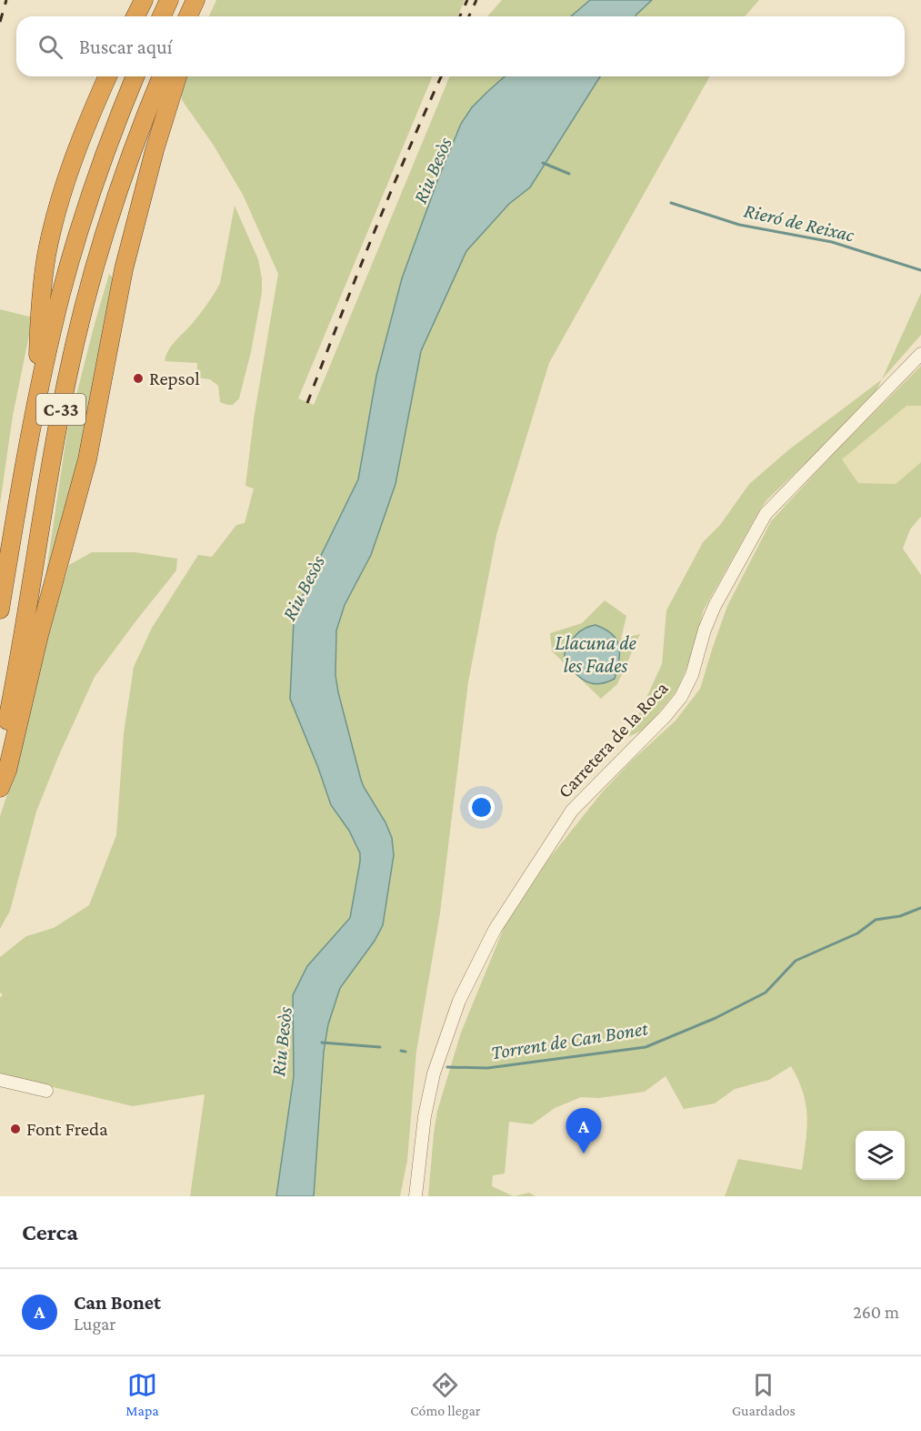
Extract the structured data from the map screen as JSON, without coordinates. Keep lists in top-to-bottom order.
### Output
{
  "streets": {
    "highway": ["C-33"],
    "street": ["Carretera de la Roca"]
  },
  "water": [
    "Riu Besòs",
    "Rieró de Reixac",
    "Llacuna de les Fades",
    "Torrent de Can Bonet"
  ],
  "places": ["Repsol", "Font Freda"],
  "page": {
    "search": "Buscar aquí",
    "pins": "A",
    "heading": "Cerca",
    "list": [
      {
        "mark": "A",
        "name": "Can Bonet",
        "note": "Lugar",
        "value": "260 m"
      }
    ],
    "nav": ["Mapa", "Cómo llegar", "Guardados"]
  }
}
